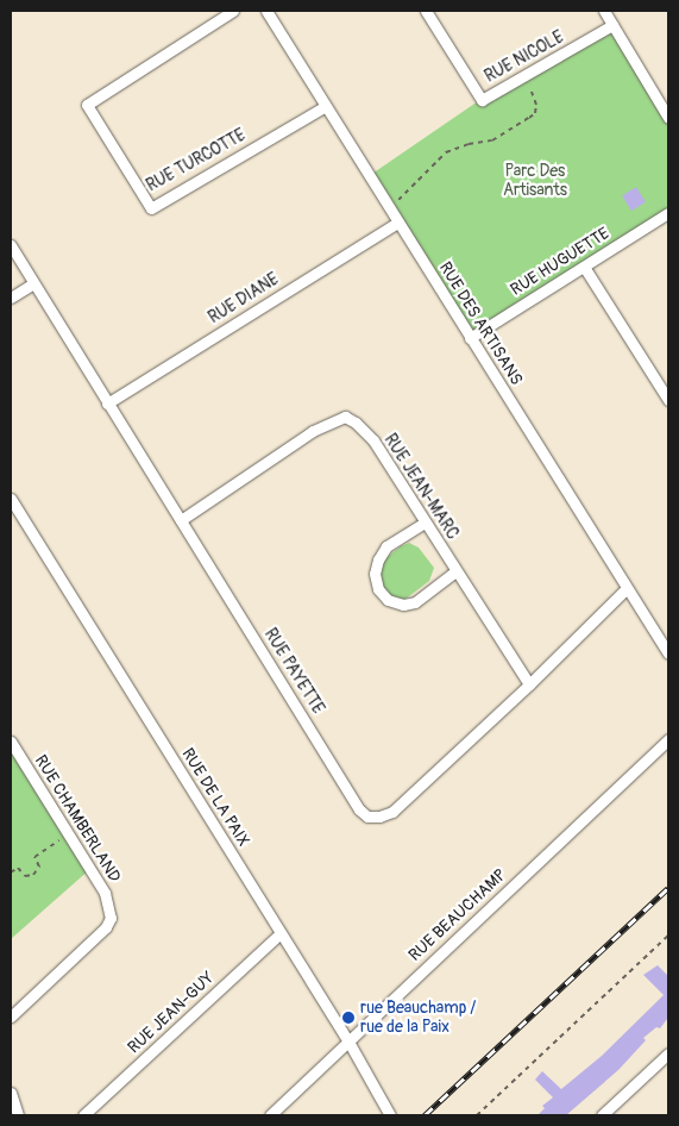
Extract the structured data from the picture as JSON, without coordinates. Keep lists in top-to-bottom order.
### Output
{
  "streets": {
    "street": [
      "RUE NICOLE",
      "RUE TURCOTTE",
      "RUE HUGUETTE",
      "RUE DIANE",
      "RUE DES ARTISANS",
      "RUE JEAN-MARC",
      "RUE PAYETTE",
      "RUE DE LA PAIX",
      "RUE CHAMBERLAND",
      "RUE BEAUCHAMP",
      "RUE JEAN-GUY"
    ]
  },
  "crossings": [
    ["RUE TURCOTTE", "RUE DES ARTISANS"],
    ["RUE HUGUETTE", "RUE DES ARTISANS"],
    ["RUE DIANE", "RUE DES ARTISANS"],
    ["RUE DIANE", "RUE PAYETTE"],
    ["RUE DES ARTISANS", "RUE PAYETTE"],
    ["RUE JEAN-MARC", "RUE PAYETTE"],
    ["RUE DE LA PAIX", "RUE BEAUCHAMP"],
    ["RUE DE LA PAIX", "RUE JEAN-GUY"]
  ],
  "parks": ["Parc Des Artisants"],
  "places": ["rue Beauchamp / rue de la Paix"]
}
